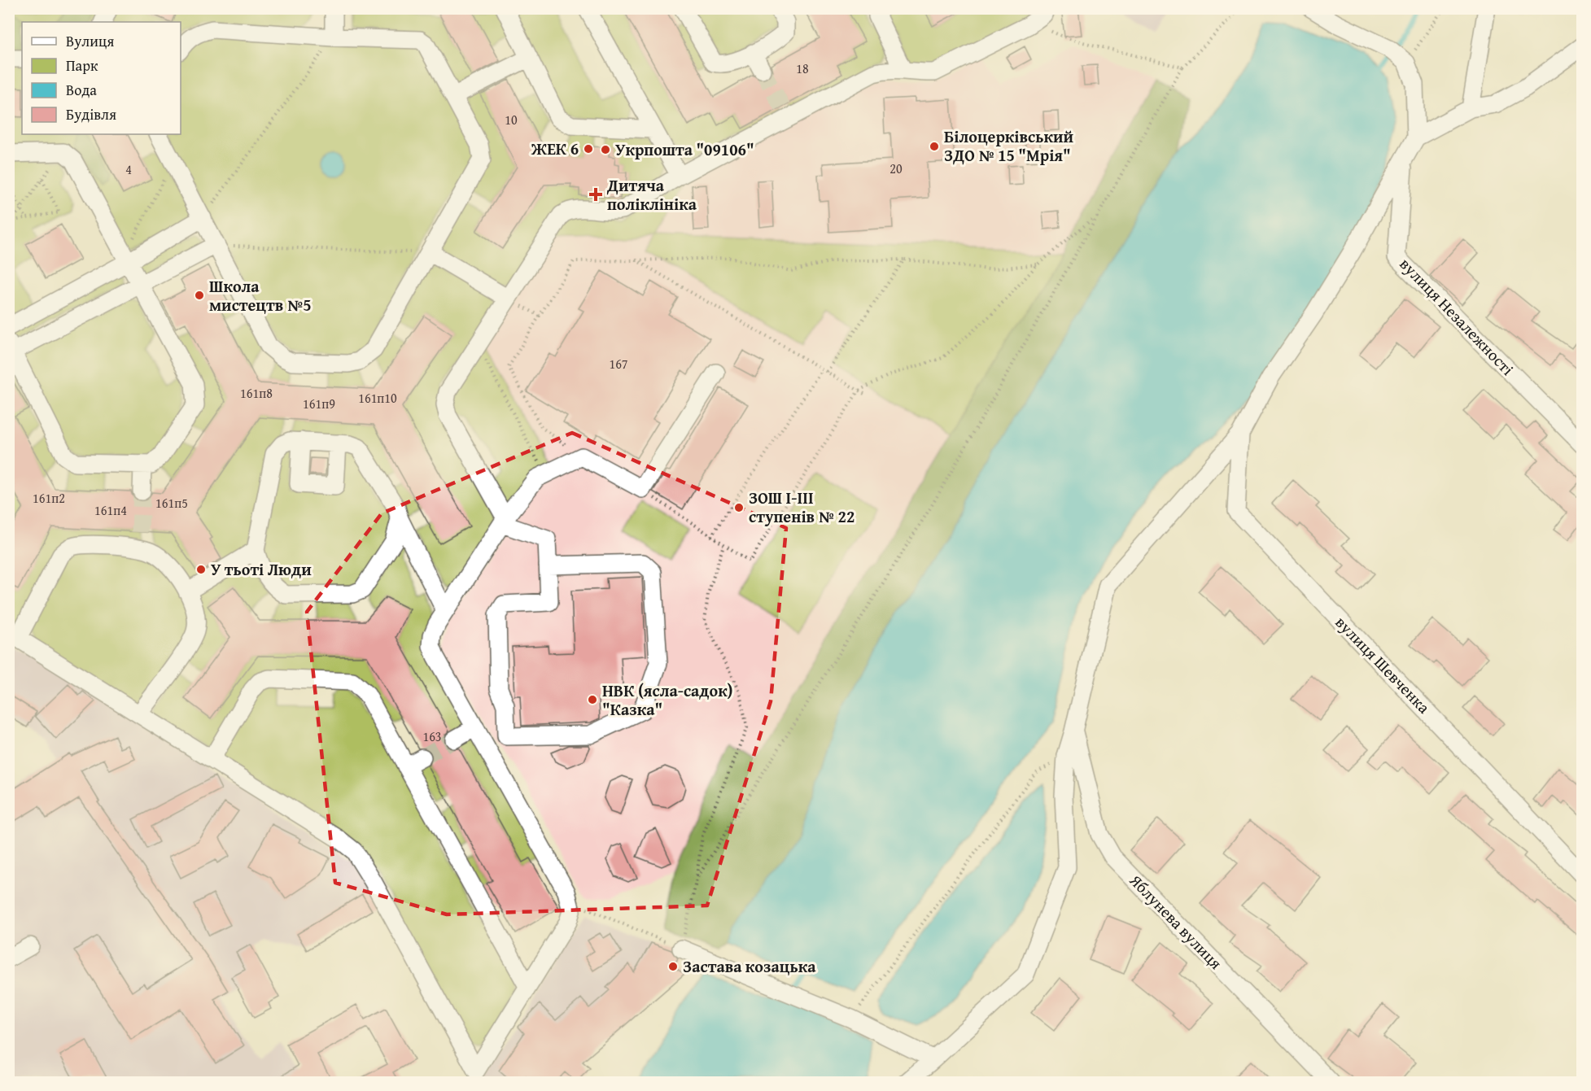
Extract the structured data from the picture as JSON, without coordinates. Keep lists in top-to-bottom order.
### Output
{
  "streets": {
    "street": ["вулиця Незалежності", "вулиця Шевченка", "Яблунева вулиця"]
  },
  "places": {
    "other": [
      "Білоцерківський ЗДО № 15 \"Мрія\"",
      "ЖЕК 6",
      "Укрпошта \"09106\"",
      "Школа мистецтв №5",
      "ЗОШ І-ІІІ ступенів № 22",
      "У тьоті Люди",
      "НВК (ясла-садок) \"Казка\"",
      "Застава козацька"
    ],
    "health": ["Дитяча поліклініка"]
  },
  "house_numbers": [
    "18",
    "10",
    "20",
    "4",
    "167",
    "161п8",
    "161п10",
    "161п9",
    "161п2",
    "161п5",
    "161п4",
    "163"
  ],
  "legend": [
    "Вулиця",
    "Парк",
    "Вода",
    "Будівля"
  ]
}
